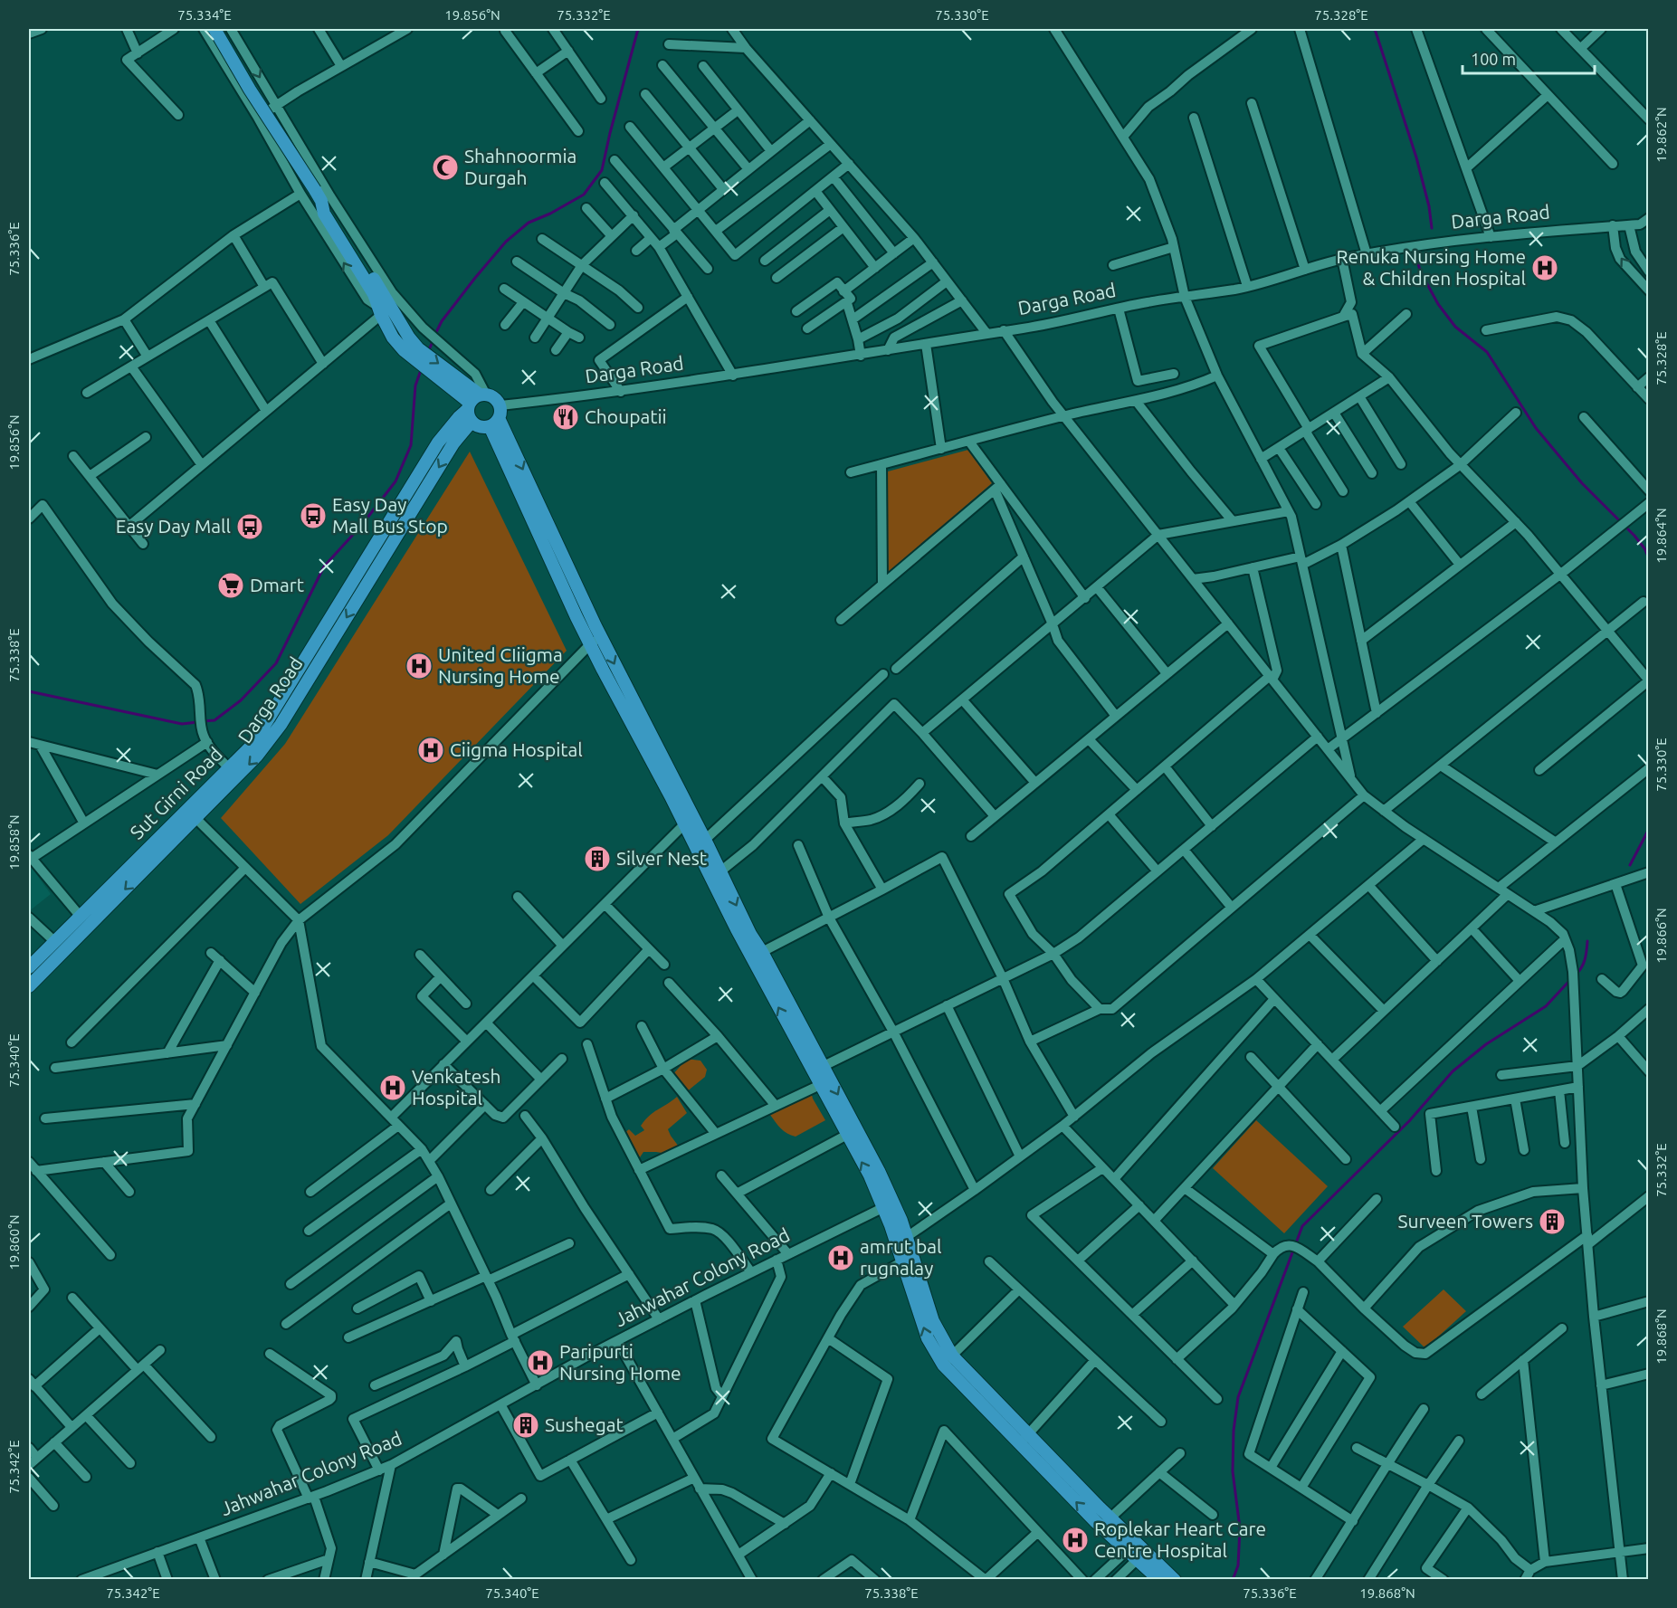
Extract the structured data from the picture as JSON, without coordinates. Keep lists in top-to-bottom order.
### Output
{
  "streets": {
    "main road": ["Darga Road", "Sut Girni Road"],
    "street": ["Jahwahar Colony Road"]
  },
  "crossings": [
    ["Darga Road", "Sut Girni Road"]
  ],
  "places": {
    "mosque": ["Shahnoormia Durgah"],
    "hospital": [
      "Renuka Nursing Home & Children Hospital",
      "United CIiigma Nursing Home",
      "Ciigma Hospital",
      "Venkatesh Hospital",
      "amrut bal rugnalay",
      "Paripurti Nursing Home",
      "Roplekar Heart Care Centre Hospital"
    ],
    "restaurant": ["Choupatii"],
    "bus stop": ["Easy Day Mall Bus Stop", "Easy Day Mall"],
    "supermarket": ["Dmart"],
    "building": ["Silver Nest", "Surveen Towers", "Sushegat"]
  },
  "scale_bar": "100 m",
  "coordinates": [
    "75.334°E",
    "19.856°N",
    "75.332°E",
    "75.330°E",
    "75.328°E",
    "19.862°N",
    "75.336°E",
    "19.864°N",
    "75.338°E",
    "19.858°N",
    "19.866°N",
    "75.340°E",
    "19.860°N",
    "19.868°N",
    "75.342°E"
  ]
}
